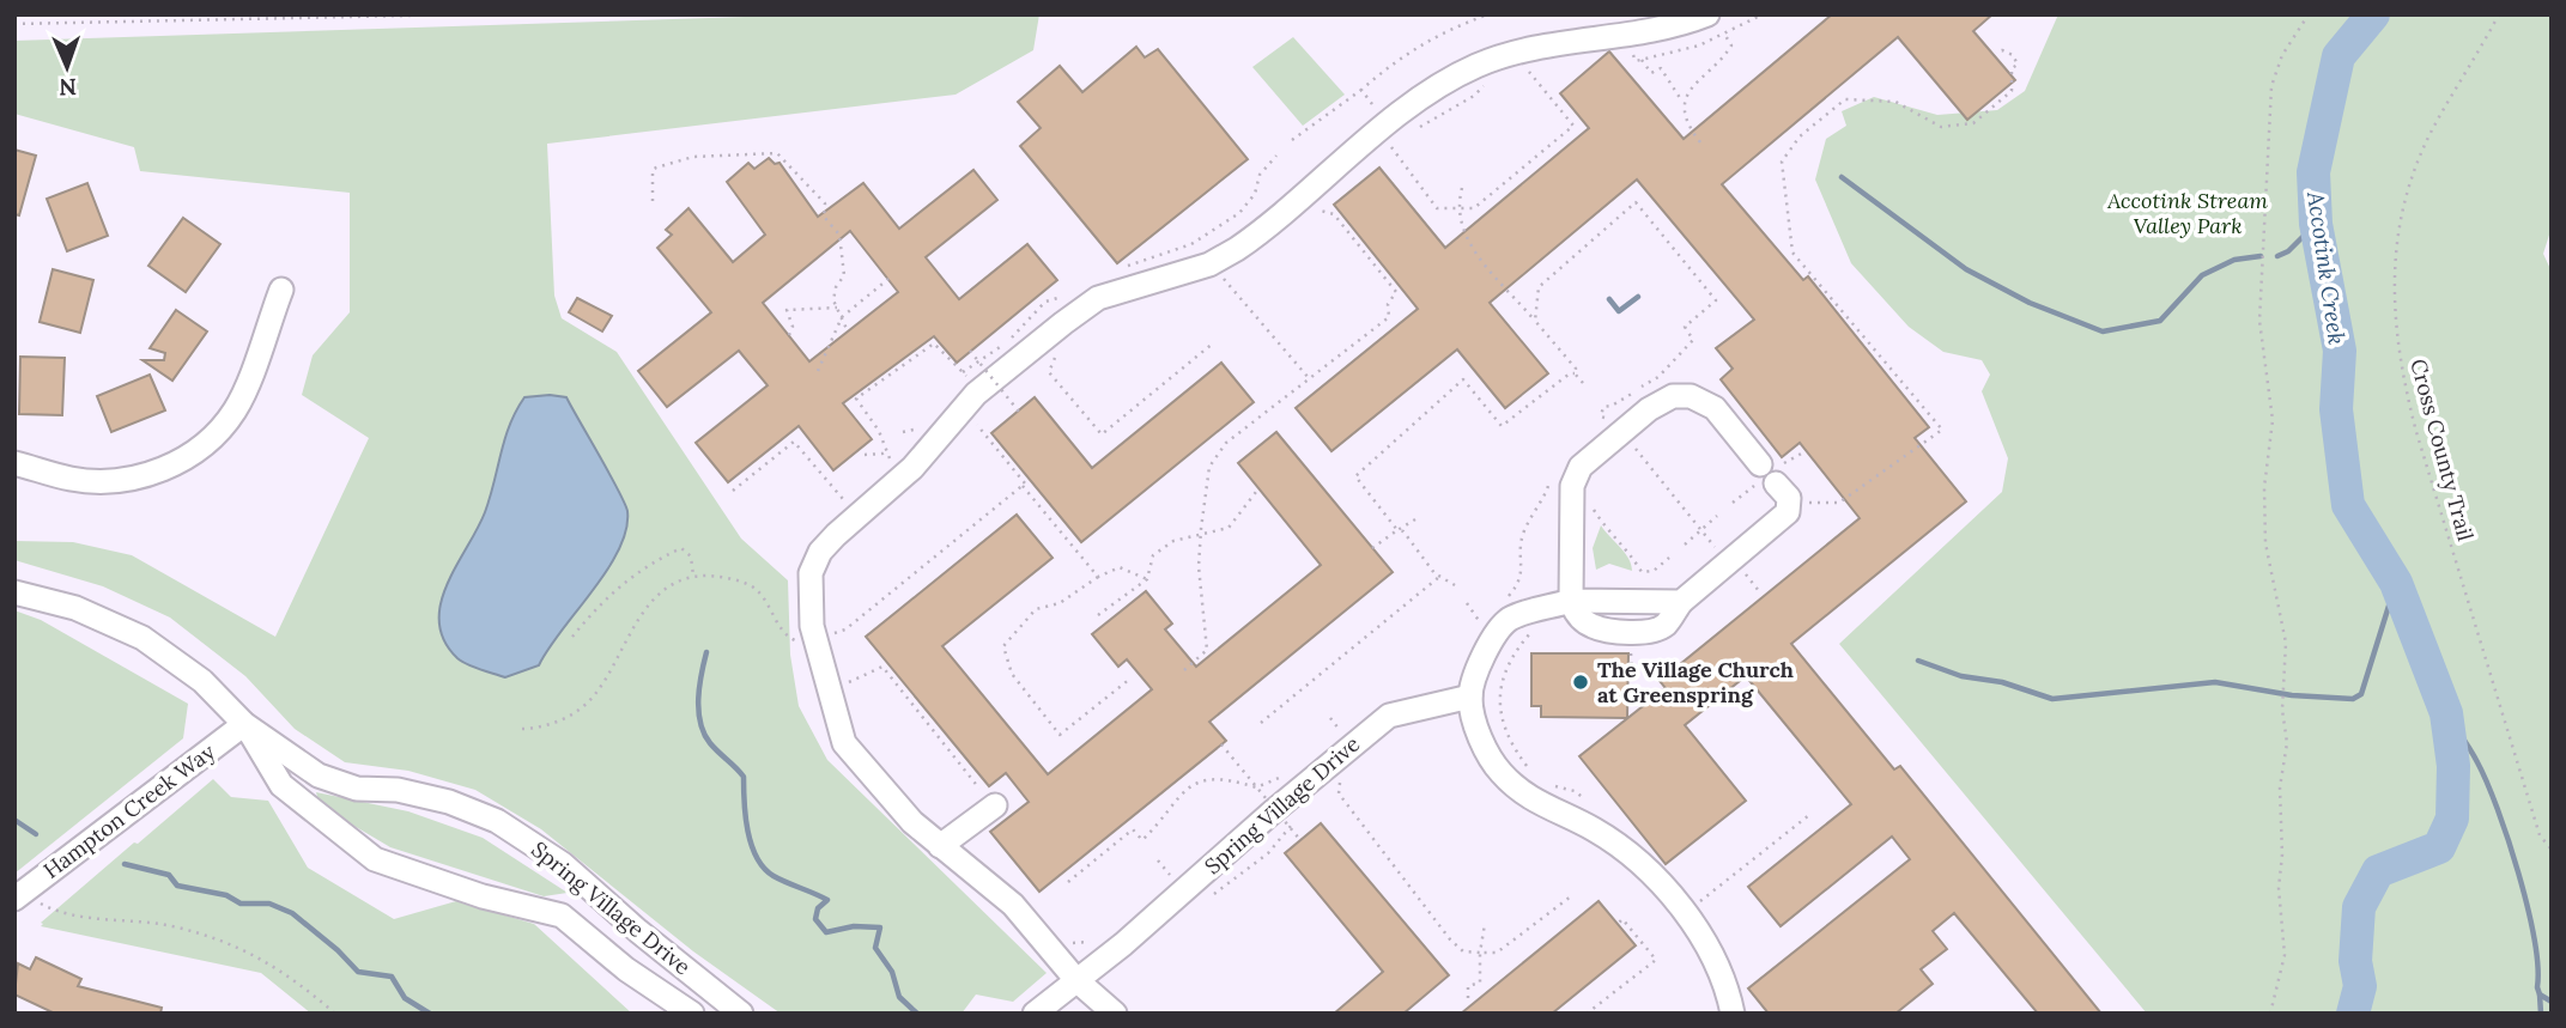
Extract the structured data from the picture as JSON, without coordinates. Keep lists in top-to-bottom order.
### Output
{
  "streets": {
    "street": ["Spring Village Drive", "Hampton Creek Way"],
    "path": ["Cross County Trail"]
  },
  "crossings": [
    ["Spring Village Drive", "Hampton Creek Way"]
  ],
  "water": ["Accotink Creek"],
  "parks": ["Accotink Stream Valley Park"],
  "places": ["The Village Church at Greenspring"],
  "north": "bottom"
}
